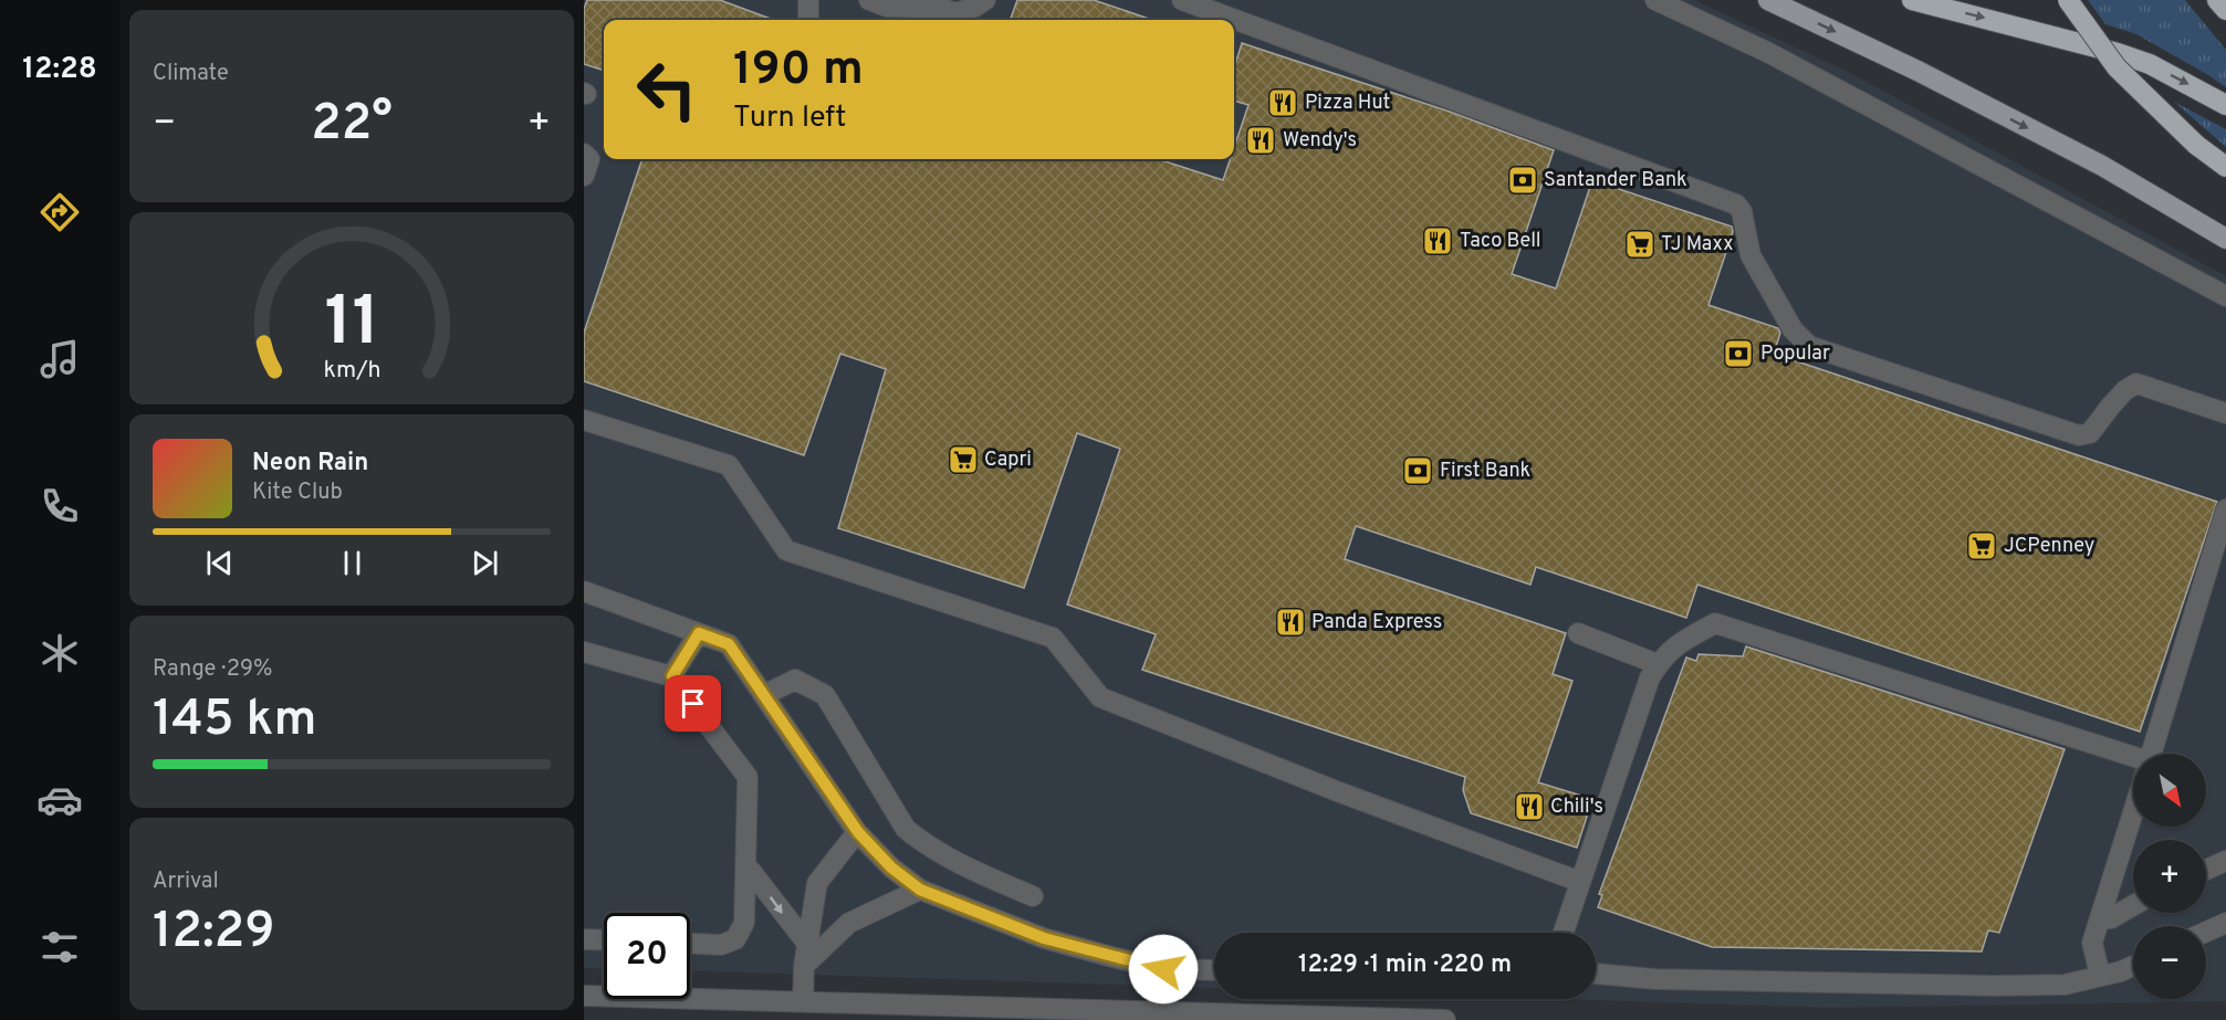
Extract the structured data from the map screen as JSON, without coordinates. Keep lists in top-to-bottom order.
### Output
{
  "places": {
    "restaurant": [
      "Pizza Hut",
      "Wendy's",
      "Taco Bell",
      "Panda Express",
      "Chili's"
    ],
    "bank": ["Santander Bank", "Popular", "First Bank"],
    "supermarket": ["TJ Maxx", "Capri", "JCPenney"]
  },
  "north": "bottom right",
  "page": {
    "tabs": "12:28",
    "tile": [
      "Climate",
      ["Range · 29%", "145 km"],
      ["Arrival", "12:29"]
    ],
    "turn": ["190 m", "Turn left"],
    "heat": ["−", "22°", "+"],
    "song": ["Neon Rain", "Kite Club"],
    "map_buttons": ["+", "−"],
    "limit": "20",
    "trip": "12:29 · 1 min · 220 m",
    "gauge": ["11", "km/h"]
  }
}
